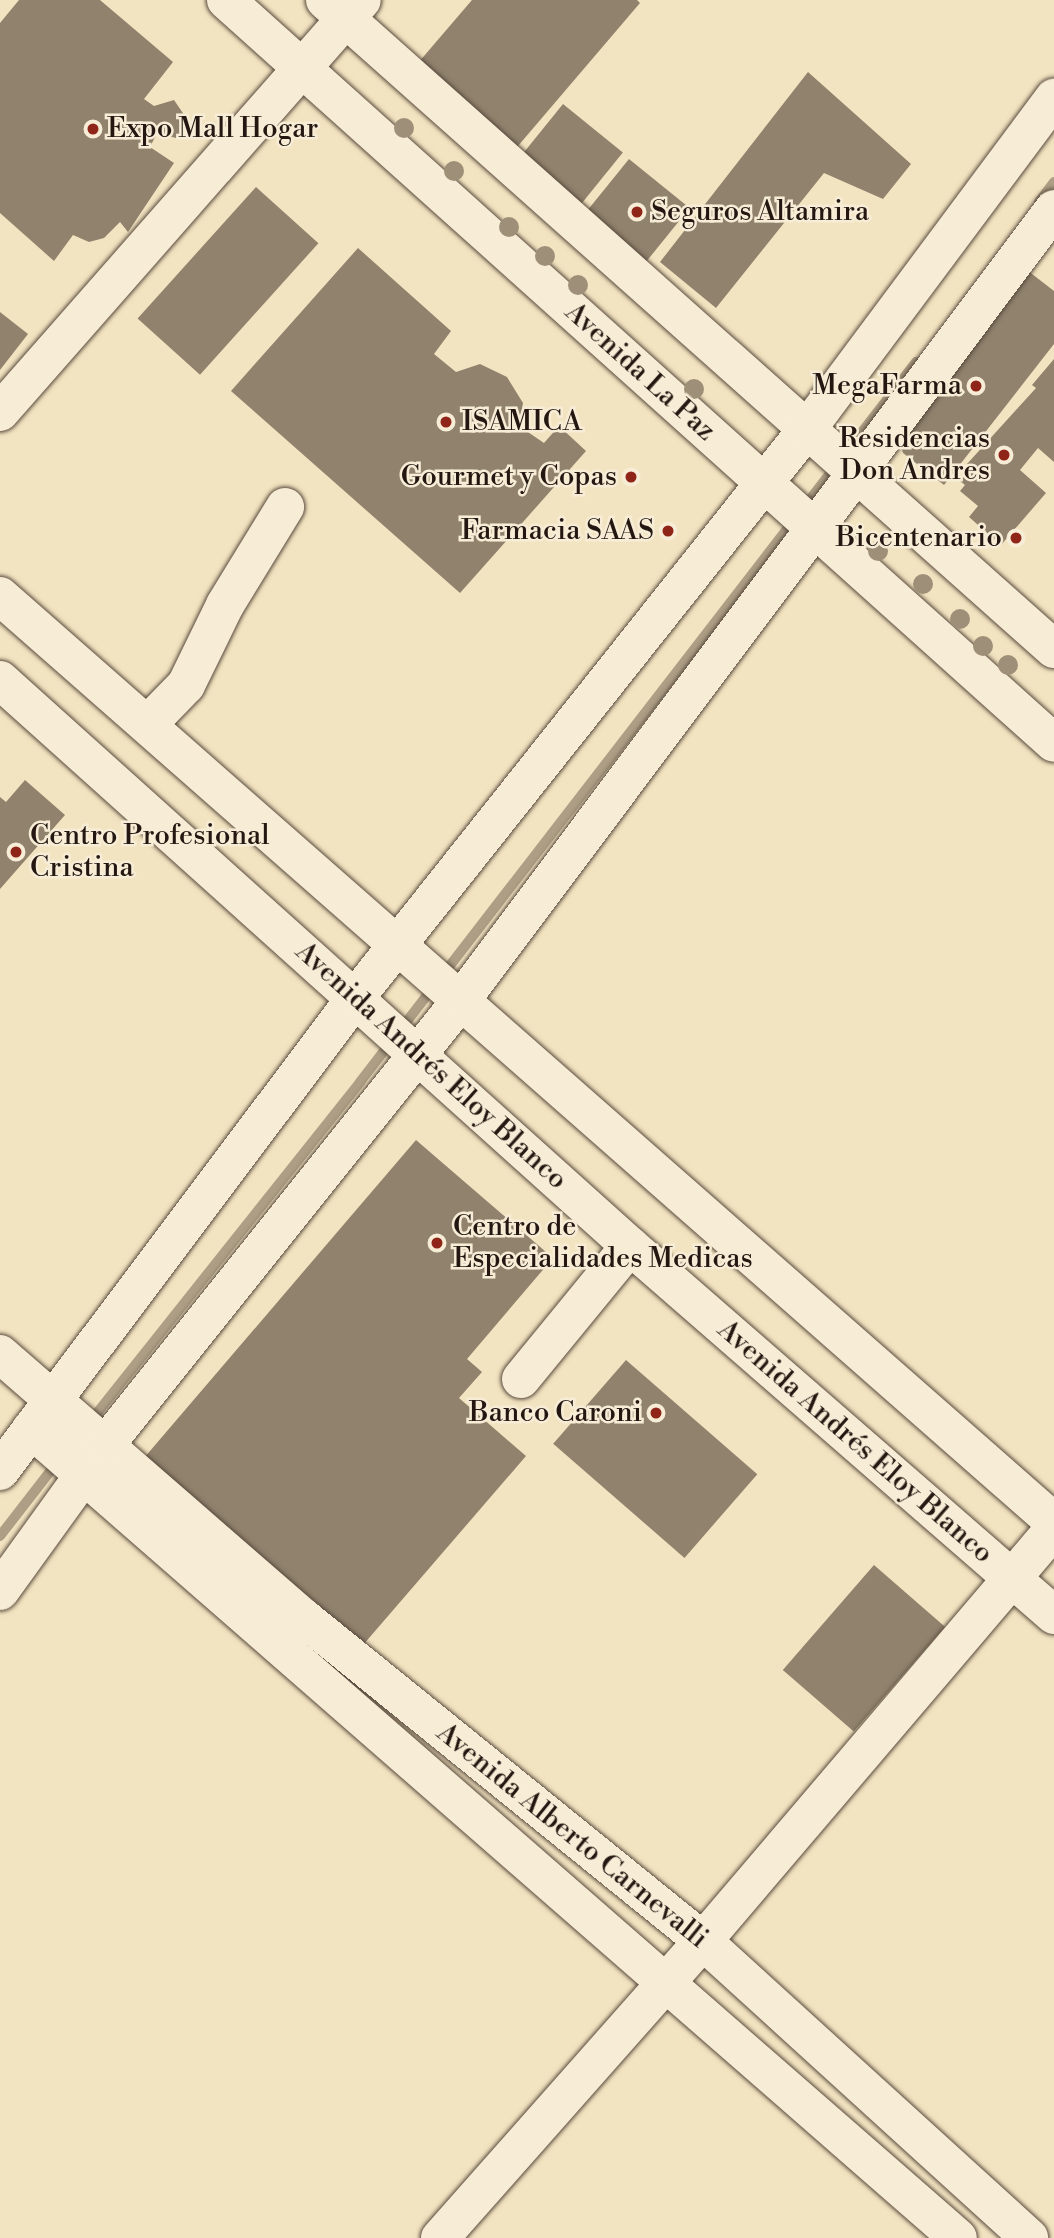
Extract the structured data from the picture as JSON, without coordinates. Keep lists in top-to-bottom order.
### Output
{
  "streets": {
    "street": ["Avenida La Paz", "Avenida Andrés Eloy Blanco", "Avenida Alberto Carnevalli"]
  },
  "places": [
    "Expo Mall Hogar",
    "Seguros Altamira",
    "MegaFarma",
    "ISAMICA",
    "Residencias Don Andres",
    "Gourmet y Copas",
    "Farmacia SAAS",
    "Bicentenario",
    "Centro Profesional Cristina",
    "Centro de Especialidades Medicas",
    "Banco Caroni"
  ]
}
